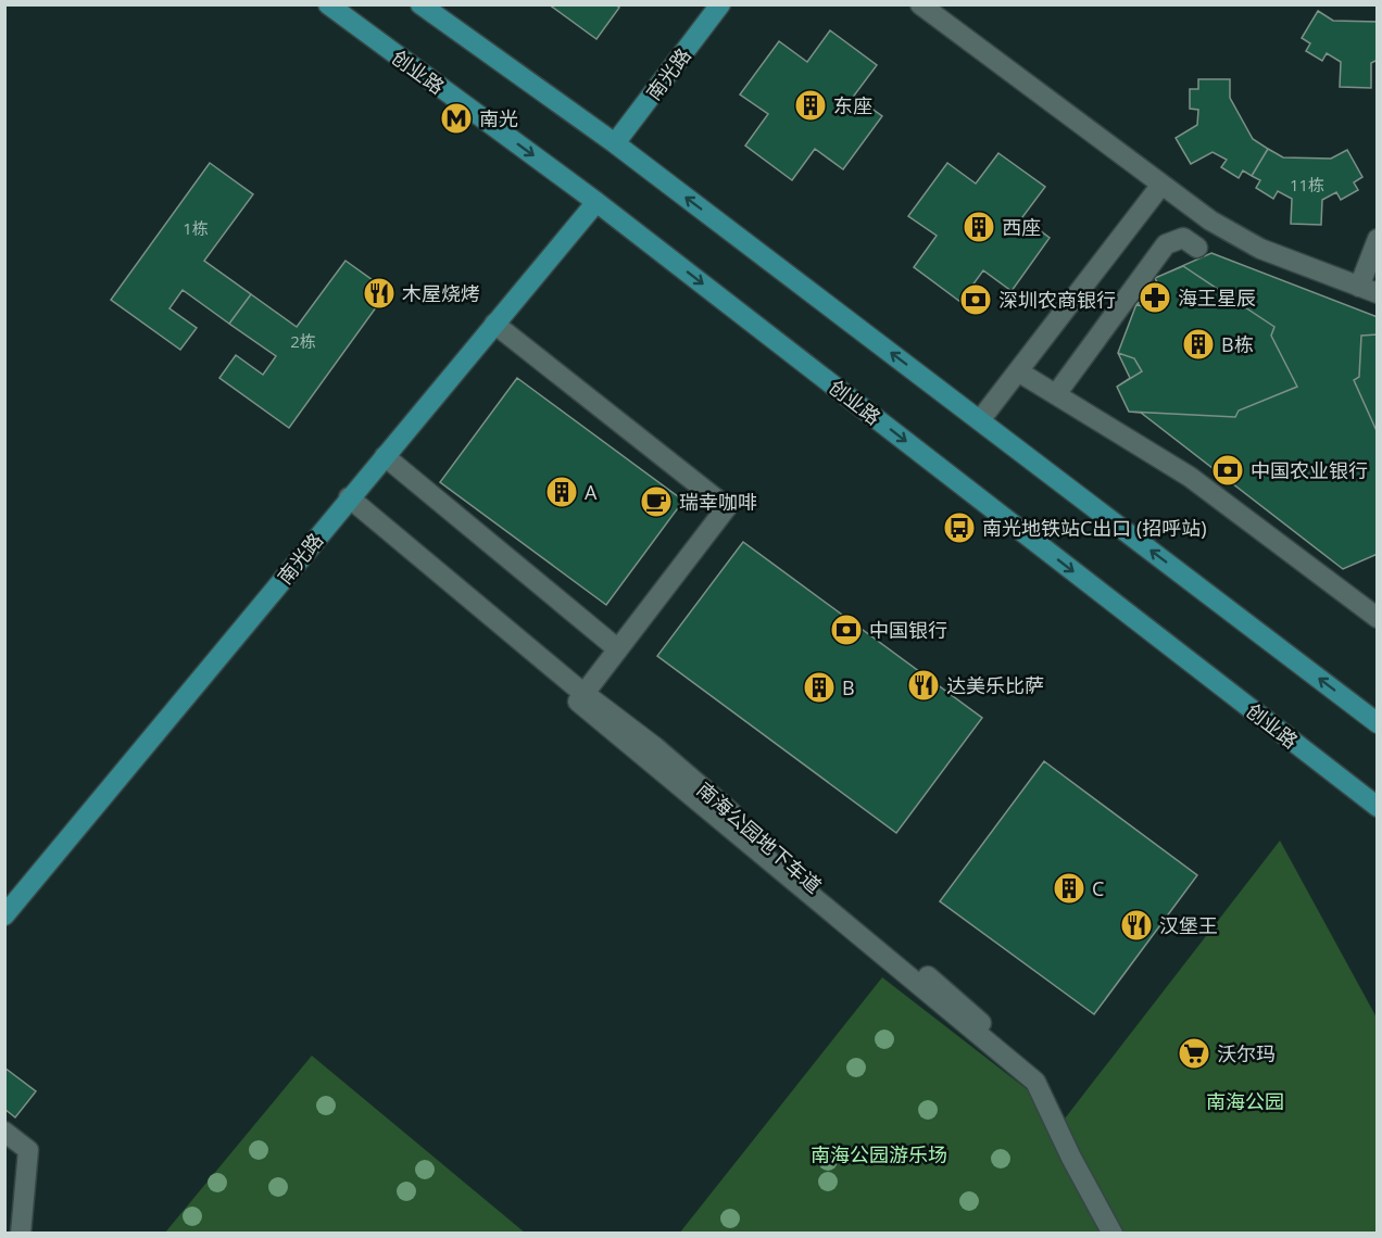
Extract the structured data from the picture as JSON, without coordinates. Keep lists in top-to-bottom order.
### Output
{
  "streets": {
    "main road": ["创业路", "南光路"]
  },
  "crossings": [
    ["创业路", "南光路"]
  ],
  "parks": ["南海公园", "南海公园游乐场"],
  "places": {
    "building": [
      "东座",
      "西座",
      "B栋",
      "A",
      "B",
      "C"
    ],
    "metro station": ["南光"],
    "restaurant": ["木屋烧烤", "达美乐比萨", "汉堡王"],
    "pharmacy": ["海王星辰"],
    "bank": ["深圳农商银行", "中国农业银行", "中国银行"],
    "cafe": ["瑞幸咖啡"],
    "bus stop": ["南光地铁站C出口 (招呼站)"],
    "supermarket": ["沃尔玛"]
  },
  "house_numbers": ["11栋", "1栋", "2栋"]
}
